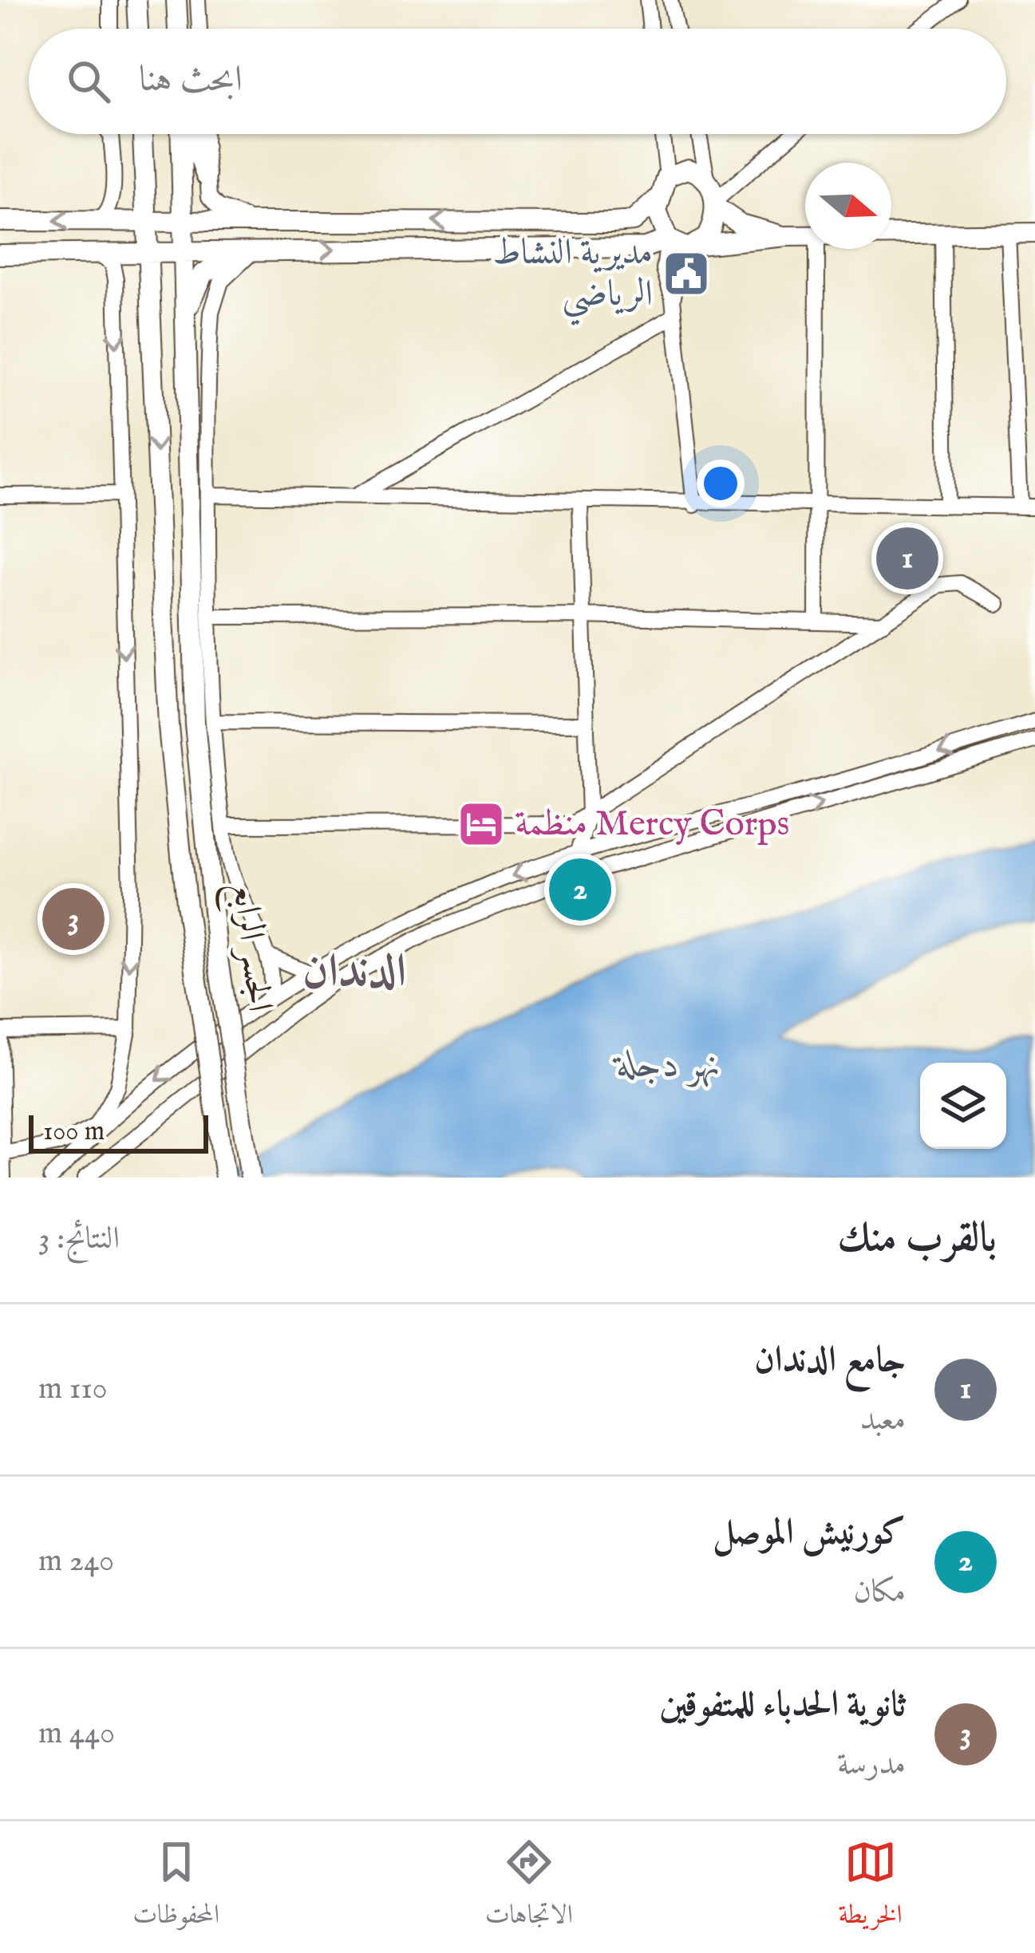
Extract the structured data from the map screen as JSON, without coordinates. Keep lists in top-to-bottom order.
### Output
{
  "streets": {
    "main road": ["الجسر الرابع"]
  },
  "districts": ["الدندان"],
  "water": ["نهر دجلة"],
  "places": {
    "public building": ["مديرية النشاط الرياضي"],
    "hotel": ["منظمة Mercy Corps"]
  },
  "scale_bar": "100 m",
  "north": "right",
  "page": {
    "search": "ابحث هنا",
    "pins": ["1", "2", "3"],
    "scale": "100 m",
    "heading": ["بالقرب منك", "النتائج: 3"],
    "list": [
      {
        "mark": "1",
        "name": "جامع الدندان",
        "note": "معبد",
        "value": "110 m"
      },
      {
        "mark": "2",
        "name": "كورنيش الموصل",
        "note": "مكان",
        "value": "240 m"
      },
      {
        "mark": "3",
        "name": "ثانوية الحدباء للمتفوقين",
        "note": "مدرسة",
        "value": "440 m"
      }
    ],
    "nav": ["الخريطة", "الاتجاهات", "المحفوظات"]
  }
}
